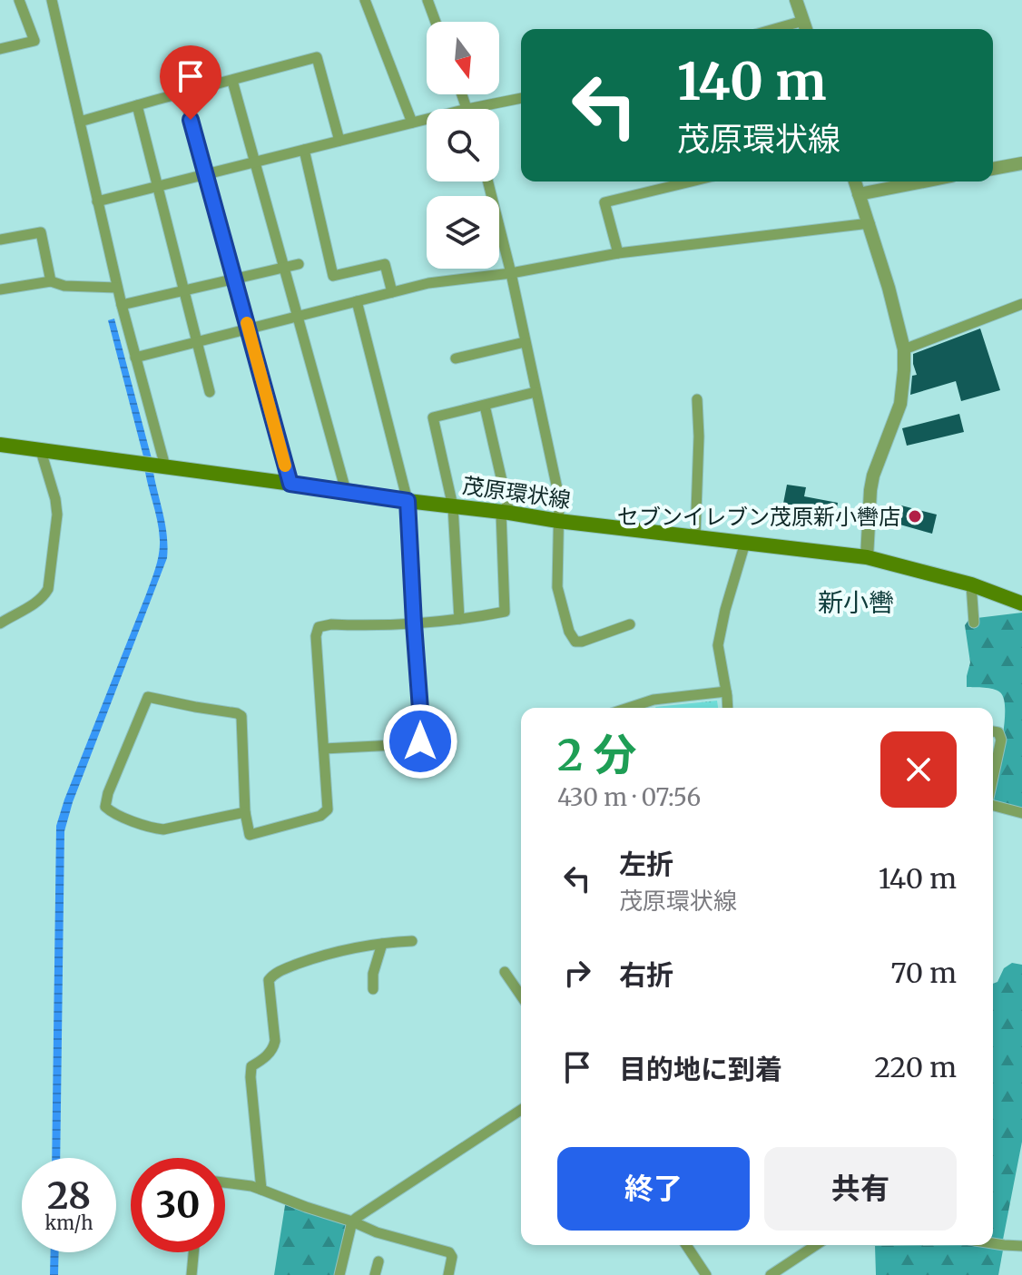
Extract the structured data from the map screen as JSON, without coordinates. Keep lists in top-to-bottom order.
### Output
{
  "streets": {
    "main road": ["茂原環状線"]
  },
  "districts": ["新小轡"],
  "places": ["セブンイレブン茂原新小轡店"],
  "north": "bottom",
  "page": {
    "turn": ["140 m", "茂原環状線"],
    "heading": ["2 分", "430 m · 07:56"],
    "list": [
      {
        "name": "左折",
        "note": "茂原環状線",
        "value": "140 m"
      },
      {
        "name": "右折",
        "value": "70 m"
      },
      {
        "name": "目的地に到着",
        "value": "220 m"
      }
    ],
    "buttons": ["終了", "共有"],
    "speed": "28 km/h",
    "limit": "30"
  }
}
